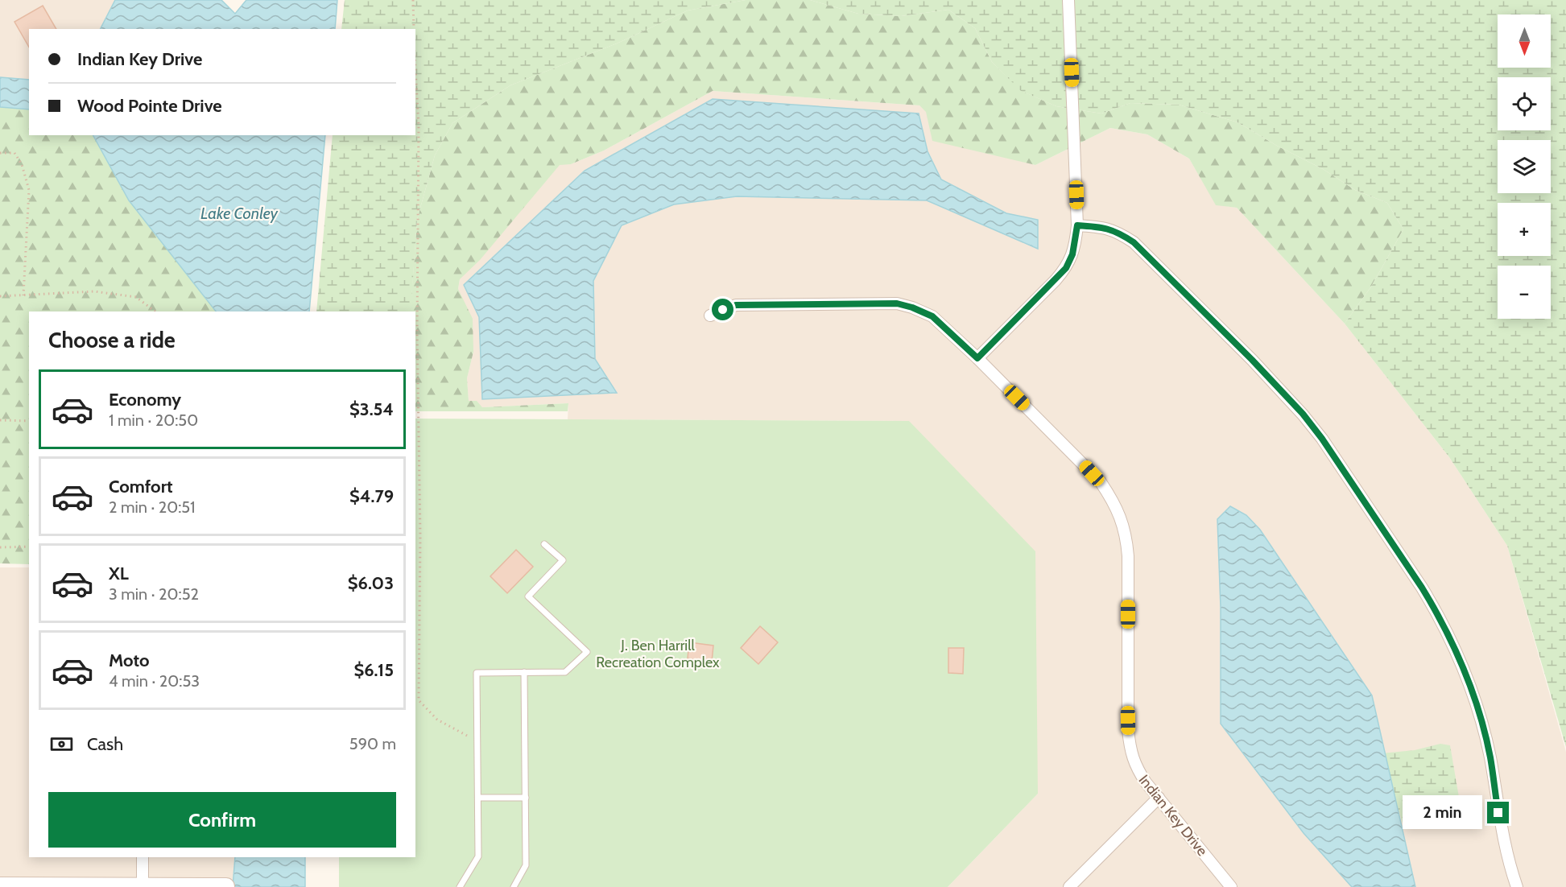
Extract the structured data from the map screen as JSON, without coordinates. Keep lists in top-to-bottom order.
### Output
{
  "streets": {
    "street": ["Indian Key Drive"]
  },
  "water": ["Lake Conley"],
  "parks": ["J. Ben Harrill Recreation Complex"],
  "north": "bottom",
  "page": {
    "map_buttons": ["+", "−"],
    "banner": ["Indian Key Drive", "Wood Pointe Drive"],
    "heading": "Choose a ride",
    "list": [
      {
        "name": "Economy",
        "note": "1 min · 20:50",
        "value": "$3.54"
      },
      {
        "name": "Comfort",
        "note": "2 min · 20:51",
        "value": "$4.79"
      },
      {
        "name": "XL",
        "note": "3 min · 20:52",
        "value": "$6.03"
      },
      {
        "name": "Moto",
        "note": "4 min · 20:53",
        "value": "$6.15"
      }
    ],
    "pay": ["Cash", "590 m"],
    "buttons": "Confirm",
    "bubble": "2 min"
  }
}
